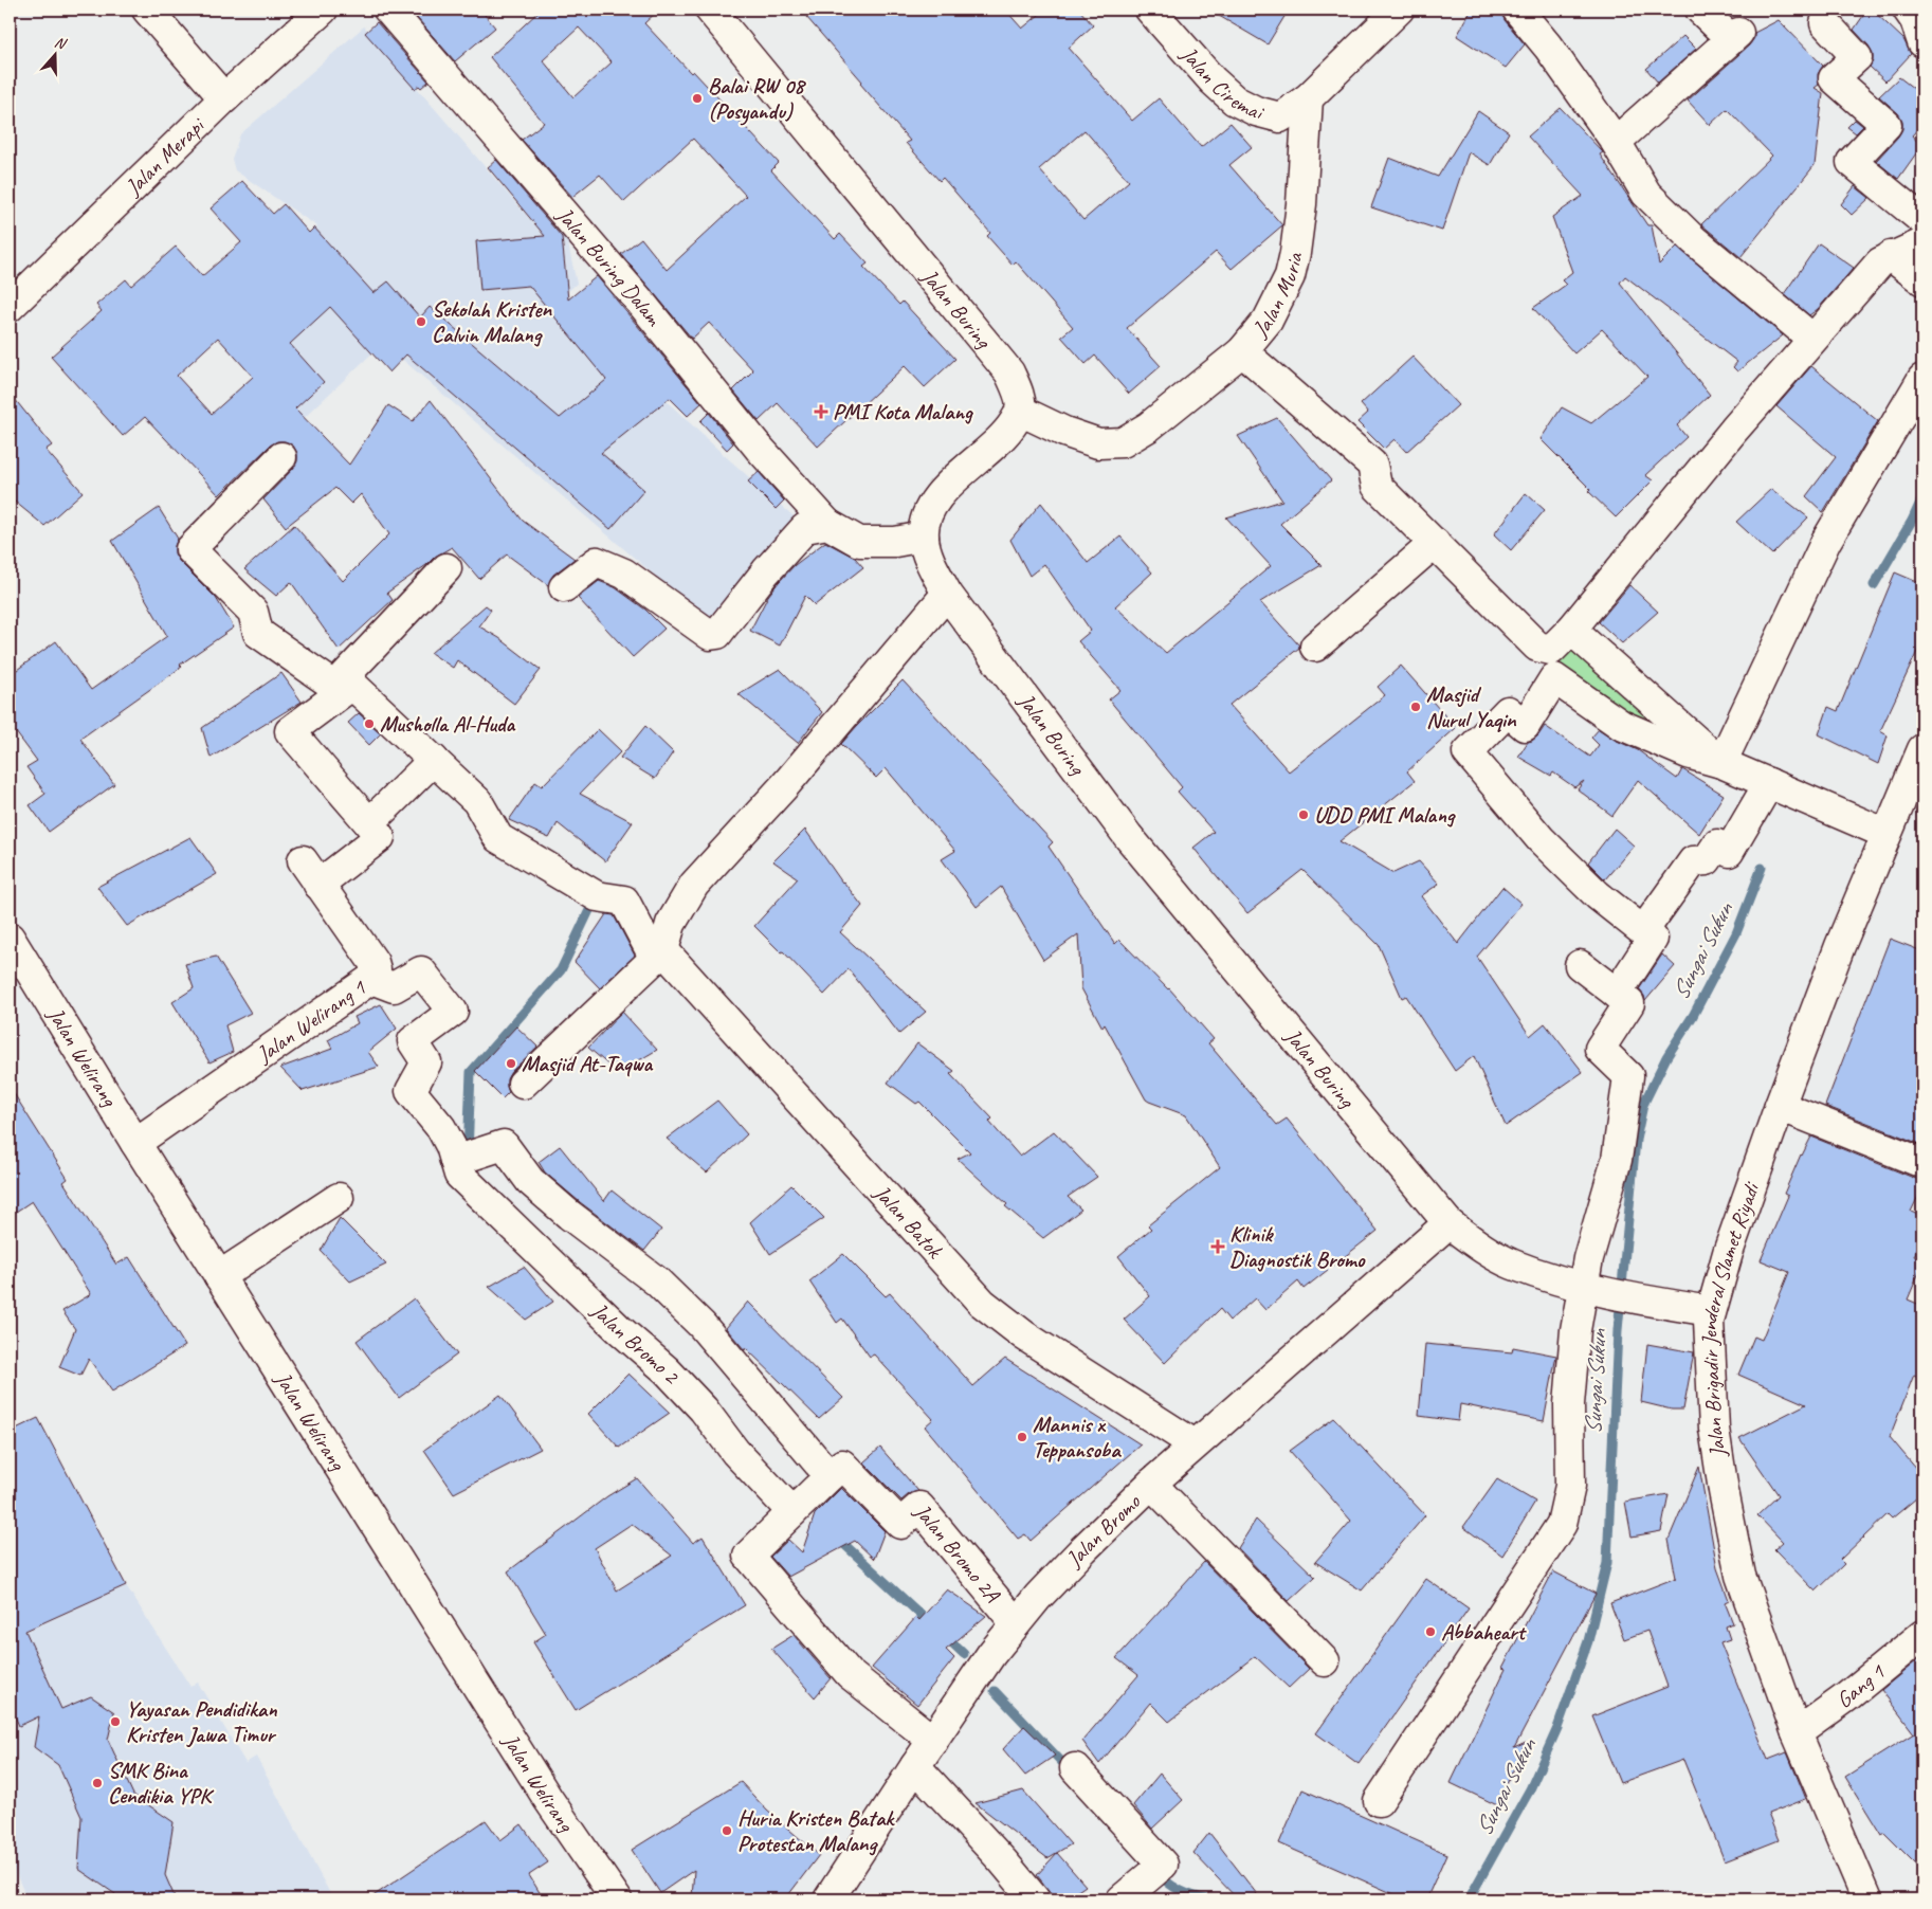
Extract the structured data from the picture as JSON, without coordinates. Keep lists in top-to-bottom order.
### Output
{
  "streets": {
    "street": [
      "Jalan Ciremai",
      "Jalan Merapi",
      "Jalan Buring Dalam",
      "Jalan Muria",
      "Jalan Buring",
      "Jalan Welirang 1",
      "Jalan Welirang",
      "Jalan Batok",
      "Jalan Brigadir Jenderal Slamet Riyadi",
      "Jalan Bromo 2",
      "Jalan Bromo",
      "Jalan Bromo 2A",
      "Gang 1"
    ]
  },
  "crossings": [
    ["Jalan Ciremai", "Jalan Muria"],
    ["Jalan Buring Dalam", "Jalan Buring"],
    ["Jalan Muria", "Jalan Buring"],
    ["Jalan Buring", "Jalan Brigadir Jenderal Slamet Riyadi"],
    ["Jalan Buring", "Jalan Bromo"],
    ["Jalan Welirang 1", "Jalan Welirang"],
    ["Jalan Welirang 1", "Jalan Bromo 2"],
    ["Jalan Batok", "Jalan Bromo"],
    ["Jalan Brigadir Jenderal Slamet Riyadi", "Gang 1"],
    ["Jalan Bromo 2", "Jalan Bromo 2A"],
    ["Jalan Bromo", "Jalan Bromo 2A"]
  ],
  "water": ["Sungai Sukun"],
  "places": {
    "other": [
      "Balai RW 08 (Posyandu)",
      "Sekolah Kristen Calvin Malang",
      "Masjid Nurul Yaqin",
      "Musholla Al-Huda",
      "UDD PMI Malang",
      "Masjid At-Taqwa",
      "Mannis x Teppansoba",
      "Abbaheart",
      "Yayasan Pendidikan Kristen Jawa Timur",
      "SMK Bina Cendikia YPK",
      "Huria Kristen Batak Protestan Malang"
    ],
    "health": ["PMI Kota Malang", "Klinik Diagnostik Bromo"]
  },
  "north": "top"
}
